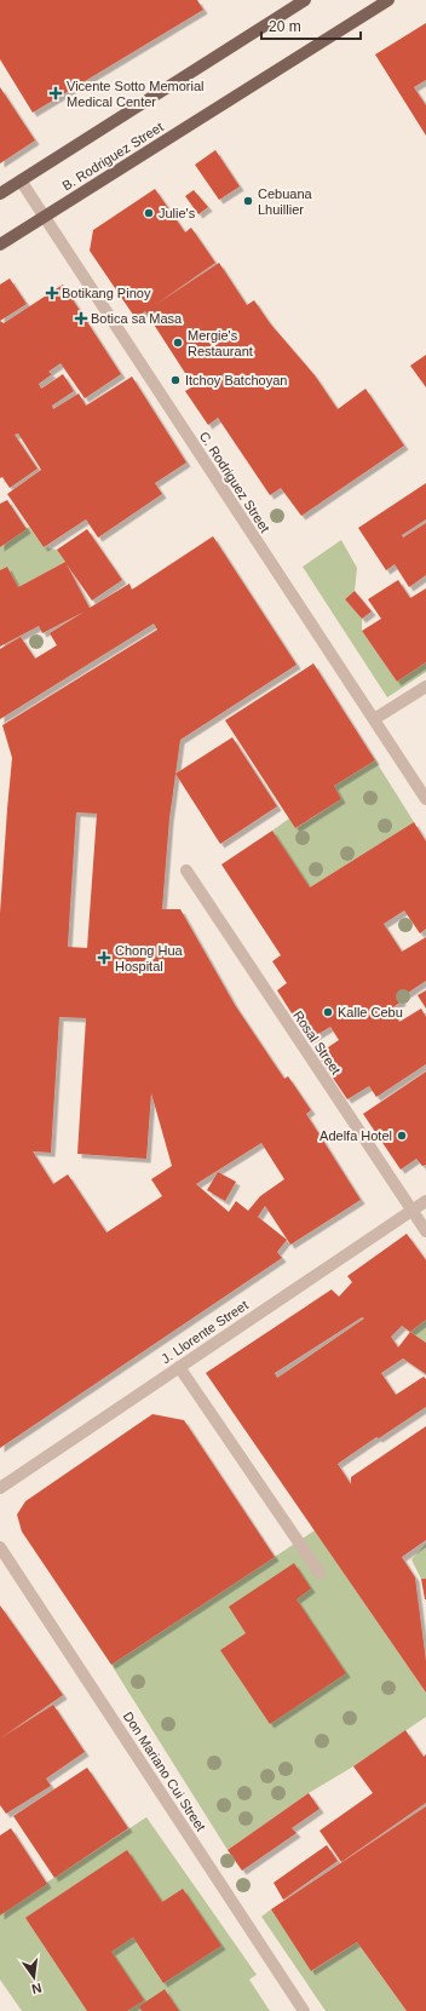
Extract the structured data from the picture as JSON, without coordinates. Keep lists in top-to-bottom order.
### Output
{
  "streets": {
    "main road": ["B. Rodriguez Street"],
    "street": [
      "C. Rodriguez Street",
      "Rosal Street",
      "J. Llorente Street",
      "Don Mariano Cui Street"
    ]
  },
  "crossings": [
    ["B. Rodriguez Street", "C. Rodriguez Street"],
    ["Rosal Street", "J. Llorente Street"]
  ],
  "places": {
    "health": [
      "Vicente Sotto Memorial Medical Center",
      "Botikang Pinoy",
      "Botica sa Masa",
      "Chong Hua Hospital"
    ],
    "other": [
      "Cebuana Lhuillier",
      "Julie's",
      "Mergie's Restaurant",
      "Itchoy Batchoyan",
      "Kalle Cebu",
      "Adelfa Hotel"
    ]
  },
  "scale_bar": "20 m",
  "north": "bottom"
}
